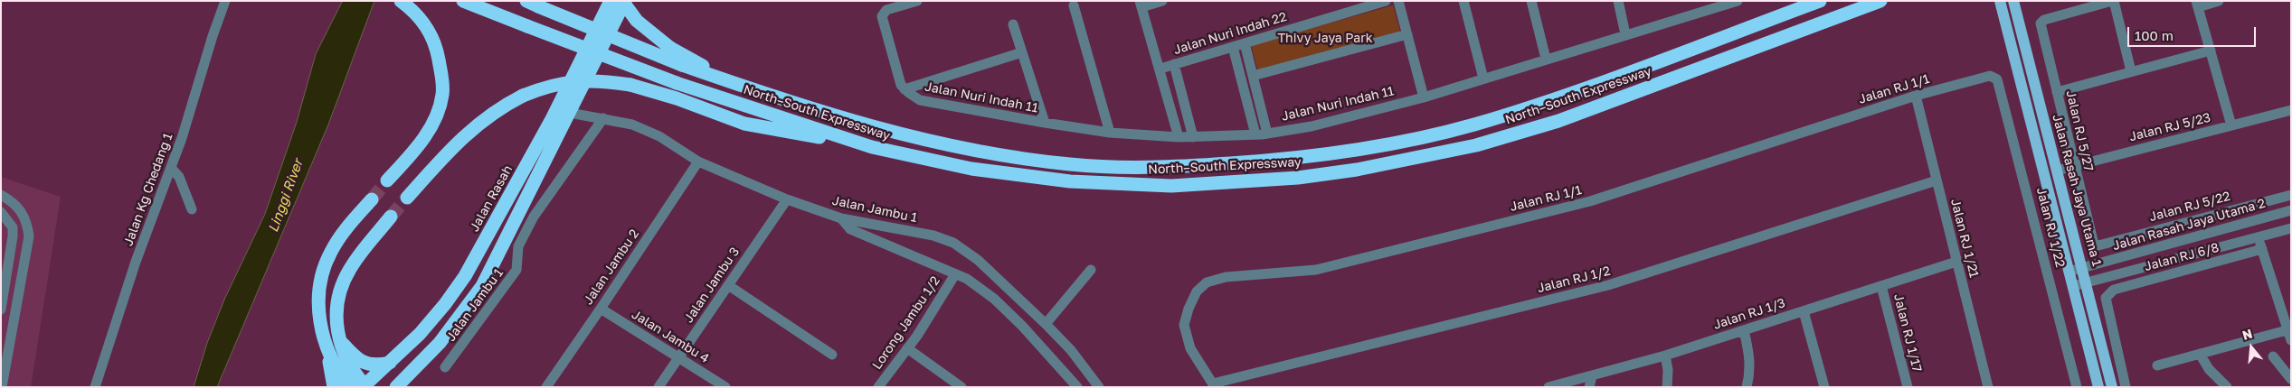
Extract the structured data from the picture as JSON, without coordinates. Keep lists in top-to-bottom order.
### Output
{
  "streets": {
    "highway": ["North–South Expressway", "Jalan Rasah"],
    "main road": ["Jalan Rasah Jaya Utama 1"],
    "street": [
      "Jalan Nuri Indah 22",
      "Jalan RJ 1/1",
      "Jalan Nuri Indah 11",
      "Jalan RJ 5/23",
      "Jalan RJ 5/27",
      "Jalan Kg Chedang 1",
      "Jalan RJ 5/22",
      "Jalan Jambu 1",
      "Jalan Rasah Jaya Utama 2",
      "Jalan RJ 1/22",
      "Jalan RJ 1/21",
      "Jalan RJ 6/8",
      "Jalan Jambu 2",
      "Jalan RJ 1/2",
      "Jalan Jambu 3",
      "Jalan RJ 1/3",
      "Lorong Jambu 1/2",
      "Jalan RJ 1/17",
      "Jalan Jambu 4"
    ]
  },
  "crossings": [
    ["Jalan RJ 1/1", "Jalan RJ 1/22"],
    ["Jalan RJ 1/1", "Jalan RJ 1/21"],
    ["Jalan RJ 1/1", "Jalan RJ 1/2"],
    ["Jalan RJ 5/23", "Jalan RJ 5/27"],
    ["Jalan RJ 5/23", "Jalan Rasah Jaya Utama 1"],
    ["Jalan RJ 5/27", "Jalan RJ 5/22"],
    ["Jalan Rasah Jaya Utama 1", "Jalan Rasah Jaya Utama 2"],
    ["Jalan Jambu 1", "Jalan Jambu 2"],
    ["Jalan Jambu 1", "Jalan Jambu 3"],
    ["Jalan RJ 1/21", "Jalan RJ 1/2"],
    ["Jalan RJ 1/21", "Jalan RJ 1/3"],
    ["Jalan Jambu 2", "Jalan Jambu 4"],
    ["Jalan Jambu 3", "Jalan Jambu 4"],
    ["Jalan RJ 1/3", "Jalan RJ 1/17"]
  ],
  "water": ["Linggi River"],
  "parks": ["Thivy Jaya Park"],
  "scale_bar": "100 m",
  "north": "top"
}
